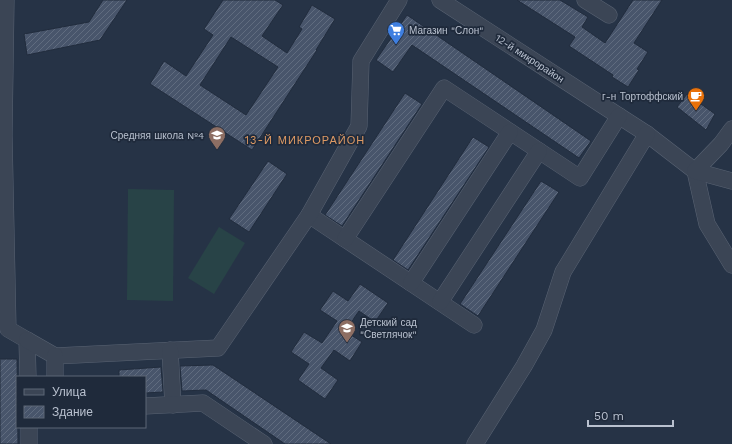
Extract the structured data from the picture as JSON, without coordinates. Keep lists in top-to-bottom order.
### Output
{
  "streets": {
    "street": ["12-й микрорайон"]
  },
  "districts": ["13-Й МИКРОРАЙОН"],
  "places": {
    "supermarket": ["Магазин \"Слон\""],
    "cafe": ["г-н Тортоффский"],
    "school or university": ["Средняя школа №4", "Детский сад \"Светлячок\""]
  },
  "legend": ["Улица", "Здание"],
  "scale_bar": "50 m"
}
